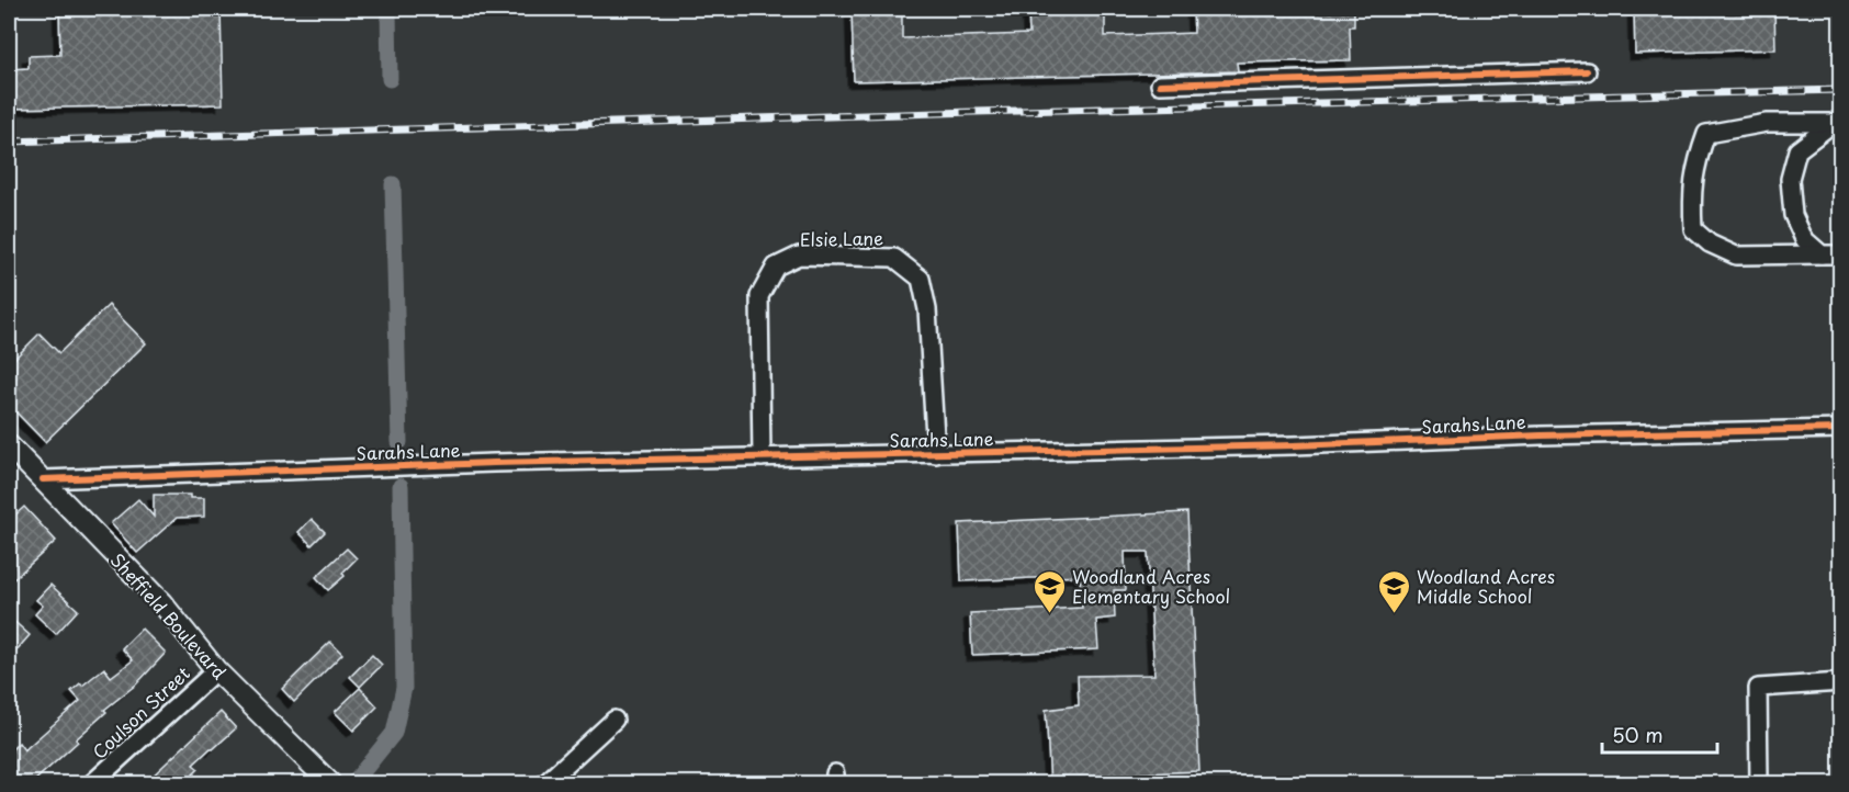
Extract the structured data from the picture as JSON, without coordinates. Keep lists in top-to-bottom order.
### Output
{
  "streets": {
    "street": [
      "Elsie Lane",
      "Sarahs Lane",
      "Sheffield Boulevard",
      "Coulson Street"
    ]
  },
  "crossings": [
    ["Elsie Lane", "Sarahs Lane"],
    ["Sarahs Lane", "Sheffield Boulevard"],
    ["Sheffield Boulevard", "Coulson Street"]
  ],
  "places": {
    "school or university": ["Woodland Acres Elementary School", "Woodland Acres Middle School"]
  },
  "scale_bar": "50 m"
}
